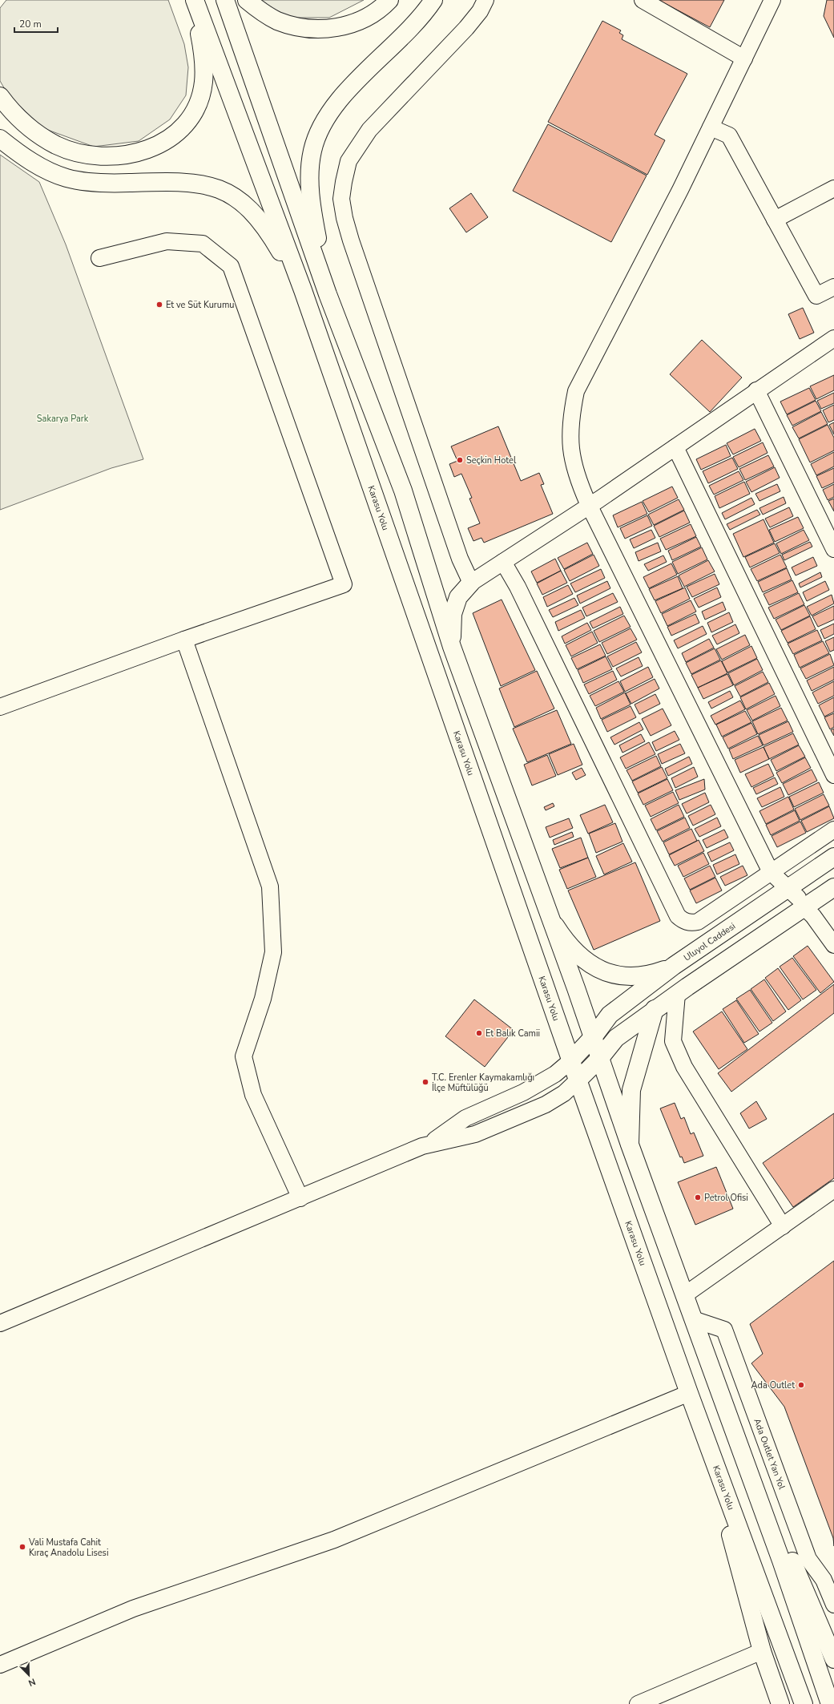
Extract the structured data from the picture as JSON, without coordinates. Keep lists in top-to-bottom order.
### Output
{
  "streets": {
    "main road": ["Karasu Yolu", "Uluyol Caddesi"],
    "street": ["Ada Outlet Yan Yol"]
  },
  "crossings": [
    ["Karasu Yolu", "Uluyol Caddesi"]
  ],
  "parks": ["Sakarya Park"],
  "places": [
    "Et ve Süt Kurumu",
    "Seçkin Hotel",
    "Et Balık Camii",
    "T.C. Erenler Kaymakamlığı İlçe Müftülüğü",
    "Petrol Ofisi",
    "Ada Outlet",
    "Vali Mustafa Cahit Kıraç Anadolu Lisesi"
  ],
  "scale_bar": "20 m",
  "north": "bottom right"
}
